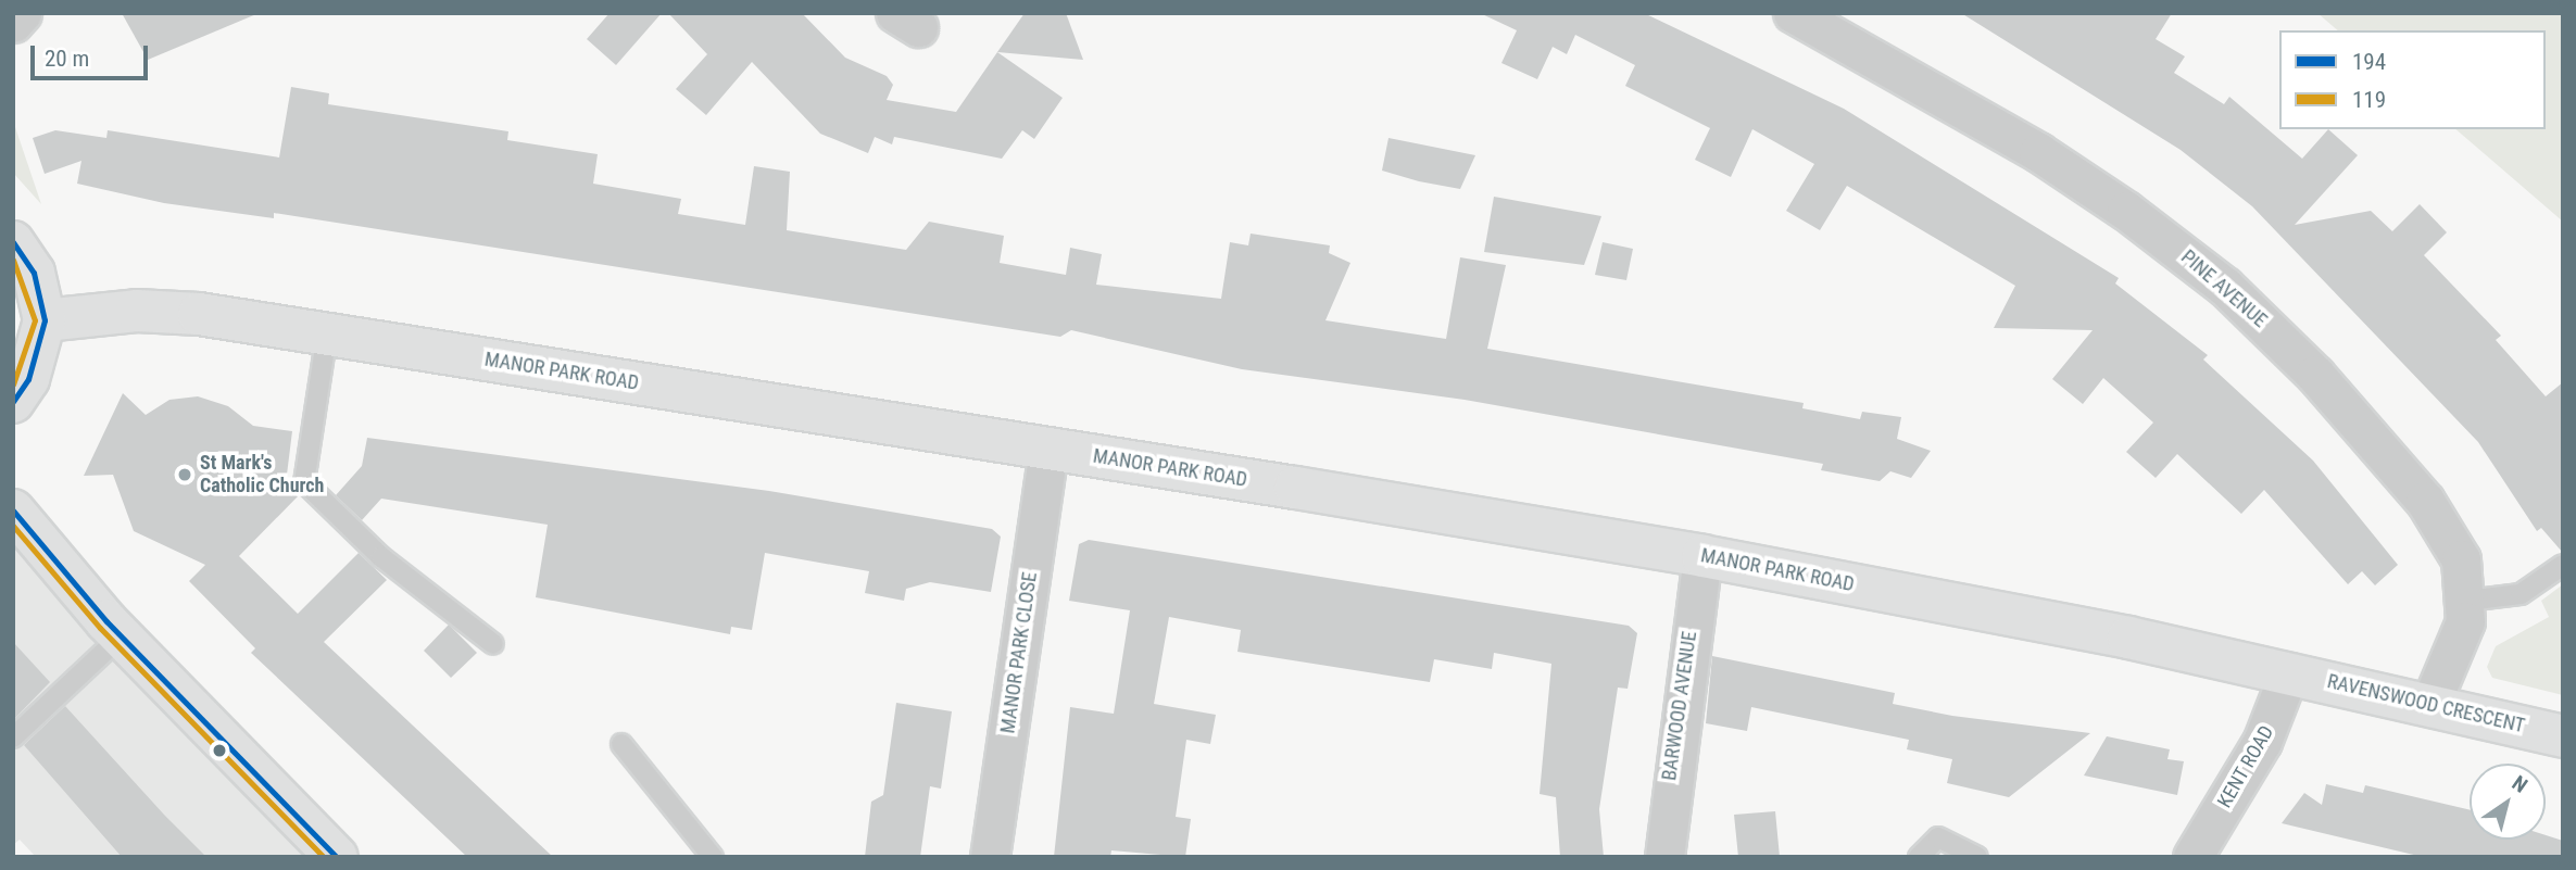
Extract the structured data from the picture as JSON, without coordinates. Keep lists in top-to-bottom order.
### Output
{
  "streets": {
    "main road": ["MANOR PARK ROAD", "RAVENSWOOD CRESCENT"],
    "street": [
      "PINE AVENUE",
      "MANOR PARK CLOSE",
      "BARWOOD AVENUE",
      "KENT ROAD"
    ]
  },
  "crossings": [
    ["PINE AVENUE", "RAVENSWOOD CRESCENT"],
    ["MANOR PARK ROAD", "MANOR PARK CLOSE"],
    ["MANOR PARK ROAD", "RAVENSWOOD CRESCENT"],
    ["MANOR PARK ROAD", "BARWOOD AVENUE"],
    ["MANOR PARK ROAD", "KENT ROAD"],
    ["RAVENSWOOD CRESCENT", "KENT ROAD"]
  ],
  "places": ["St Mark's Catholic Church"],
  "lines": ["transit line 194", "transit line 119"],
  "legend": ["194", "119"],
  "scale_bar": "20 m",
  "north": "top right"
}
